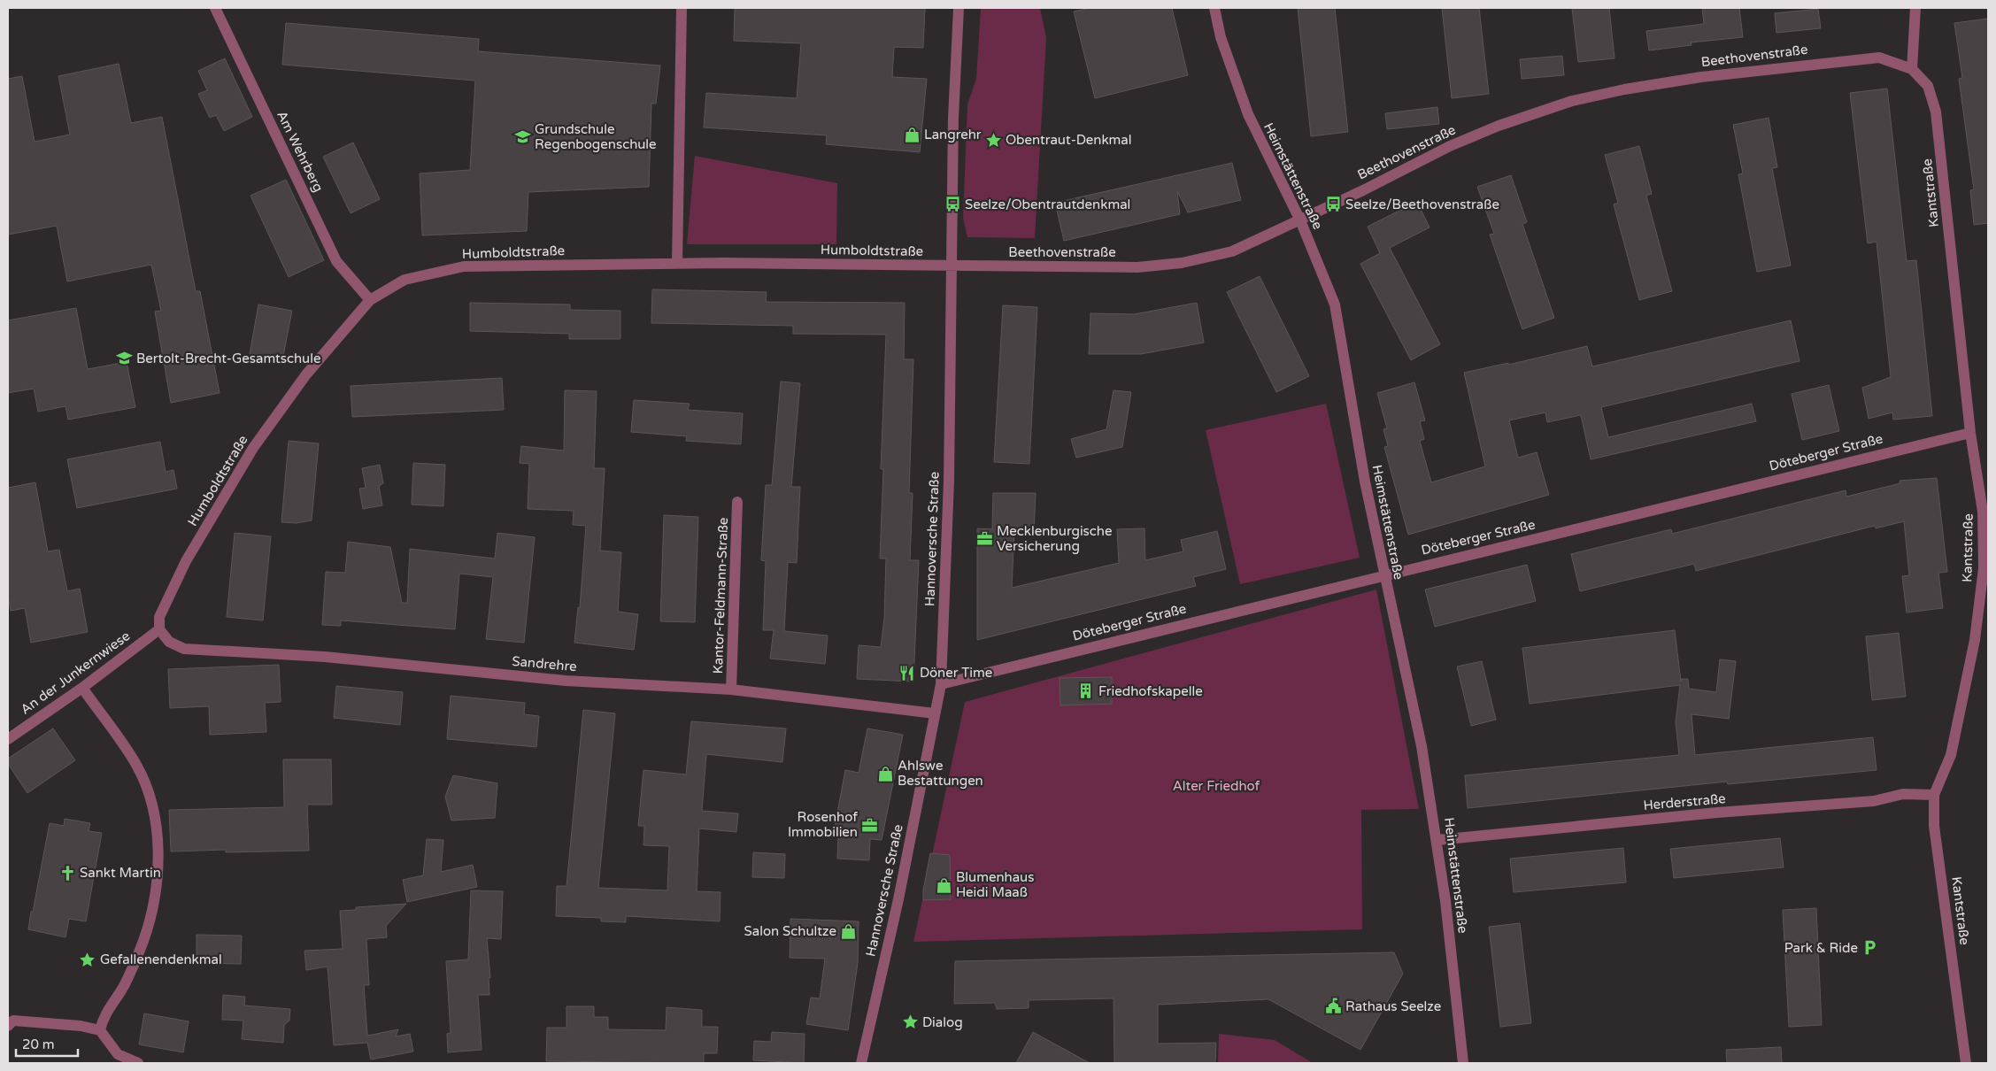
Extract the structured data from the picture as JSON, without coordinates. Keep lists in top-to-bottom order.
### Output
{
  "streets": {
    "street": [
      "Beethovenstraße",
      "Am Wehrberg",
      "Heimstättenstraße",
      "Kantstraße",
      "Humboldtstraße",
      "Döteberger Straße",
      "Hannoversche Straße",
      "Kantor-Feldmann-Straße",
      "Sandrehre",
      "An der Junkernwiese",
      "Herderstraße"
    ]
  },
  "crossings": [
    ["Beethovenstraße", "Heimstättenstraße"],
    ["Beethovenstraße", "Kantstraße"],
    ["Beethovenstraße", "Humboldtstraße"],
    ["Beethovenstraße", "Hannoversche Straße"],
    ["Am Wehrberg", "Humboldtstraße"],
    ["Heimstättenstraße", "Döteberger Straße"],
    ["Heimstättenstraße", "Herderstraße"],
    ["Kantstraße", "Döteberger Straße"],
    ["Kantstraße", "Herderstraße"],
    ["Humboldtstraße", "Hannoversche Straße"],
    ["Humboldtstraße", "Sandrehre"],
    ["Humboldtstraße", "An der Junkernwiese"],
    ["Döteberger Straße", "Hannoversche Straße"],
    ["Hannoversche Straße", "Sandrehre"],
    ["Kantor-Feldmann-Straße", "Sandrehre"],
    ["Sandrehre", "An der Junkernwiese"]
  ],
  "parks": ["Alter Friedhof"],
  "places": {
    "shop": [
      "Langrehr",
      "Ahlswe Bestattungen",
      "Blumenhaus Heidi Maaß",
      "Salon Schultze"
    ],
    "school or university": ["Grundschule Regenbogenschule", "Bertolt-Brecht-Gesamtschule"],
    "place": ["Obentraut-Denkmal", "Gefallenendenkmal", "Dialog"],
    "bus stop": ["Seelze/Obentrautdenkmal", "Seelze/Beethovenstraße"],
    "office": ["Mecklenburgische Versicherung", "Rosenhof Immobilien"],
    "restaurant": ["Döner Time"],
    "building": ["Friedhofskapelle"],
    "church": ["Sankt Martin"],
    "parking": ["Park & Ride"],
    "public building": ["Rathaus Seelze"]
  },
  "scale_bar": "20 m"
}
